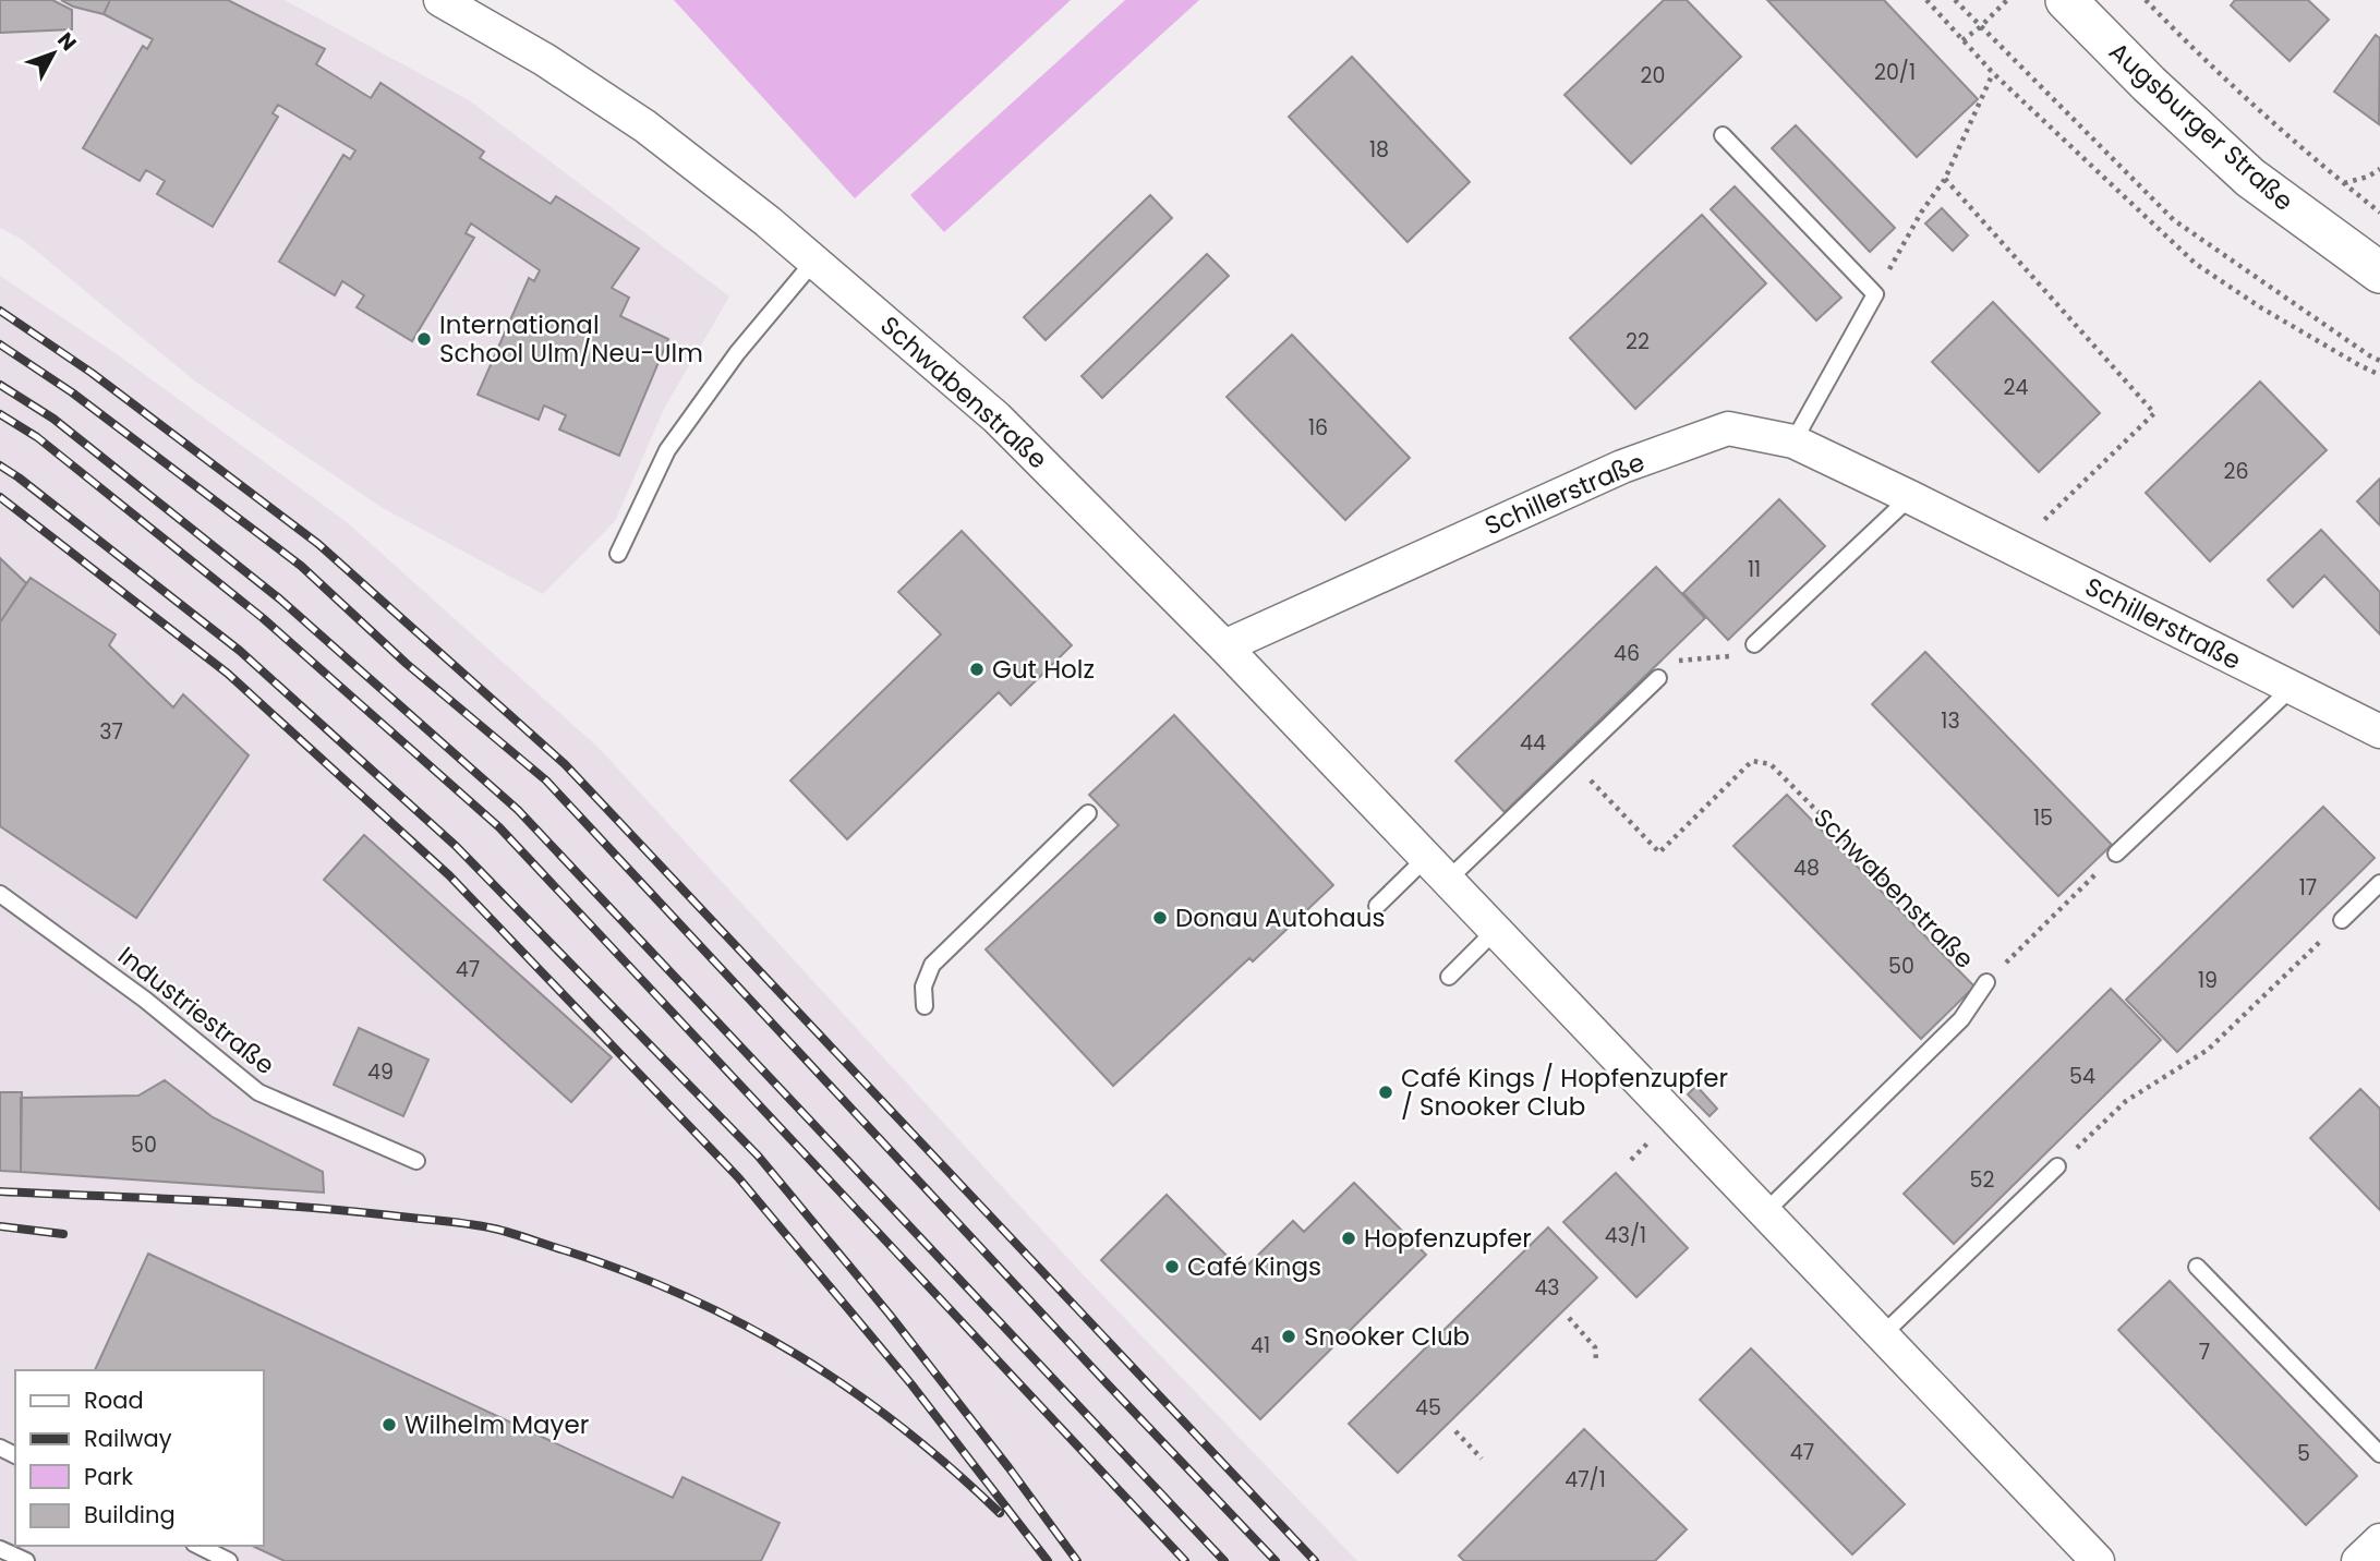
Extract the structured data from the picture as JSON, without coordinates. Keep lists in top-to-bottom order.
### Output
{
  "streets": {
    "street": ["Augsburger Straße", "Schwabenstraße", "Schillerstraße"],
    "lane": ["Industriestraße"]
  },
  "crossings": [
    ["Schwabenstraße", "Schillerstraße"]
  ],
  "places": [
    "International School Ulm/Neu-Ulm",
    "Gut Holz",
    "Donau Autohaus",
    "Café Kings / Hopfenzupfer / Snooker Club",
    "Hopfenzupfer",
    "Café Kings",
    "Snooker Club",
    "Wilhelm Mayer"
  ],
  "house_numbers": [
    "20/1",
    "20",
    "18",
    "22",
    "24",
    "16",
    "26",
    "11",
    "46",
    "13",
    "37",
    "44",
    "15",
    "48",
    "17",
    "50",
    "47",
    "19",
    "49",
    "54",
    "50",
    "52",
    "43/1",
    "43",
    "41",
    "7",
    "45",
    "47",
    "5",
    "47/1"
  ],
  "legend": [
    "Road",
    "Railway",
    "Park",
    "Building"
  ],
  "north": "top right"
}
